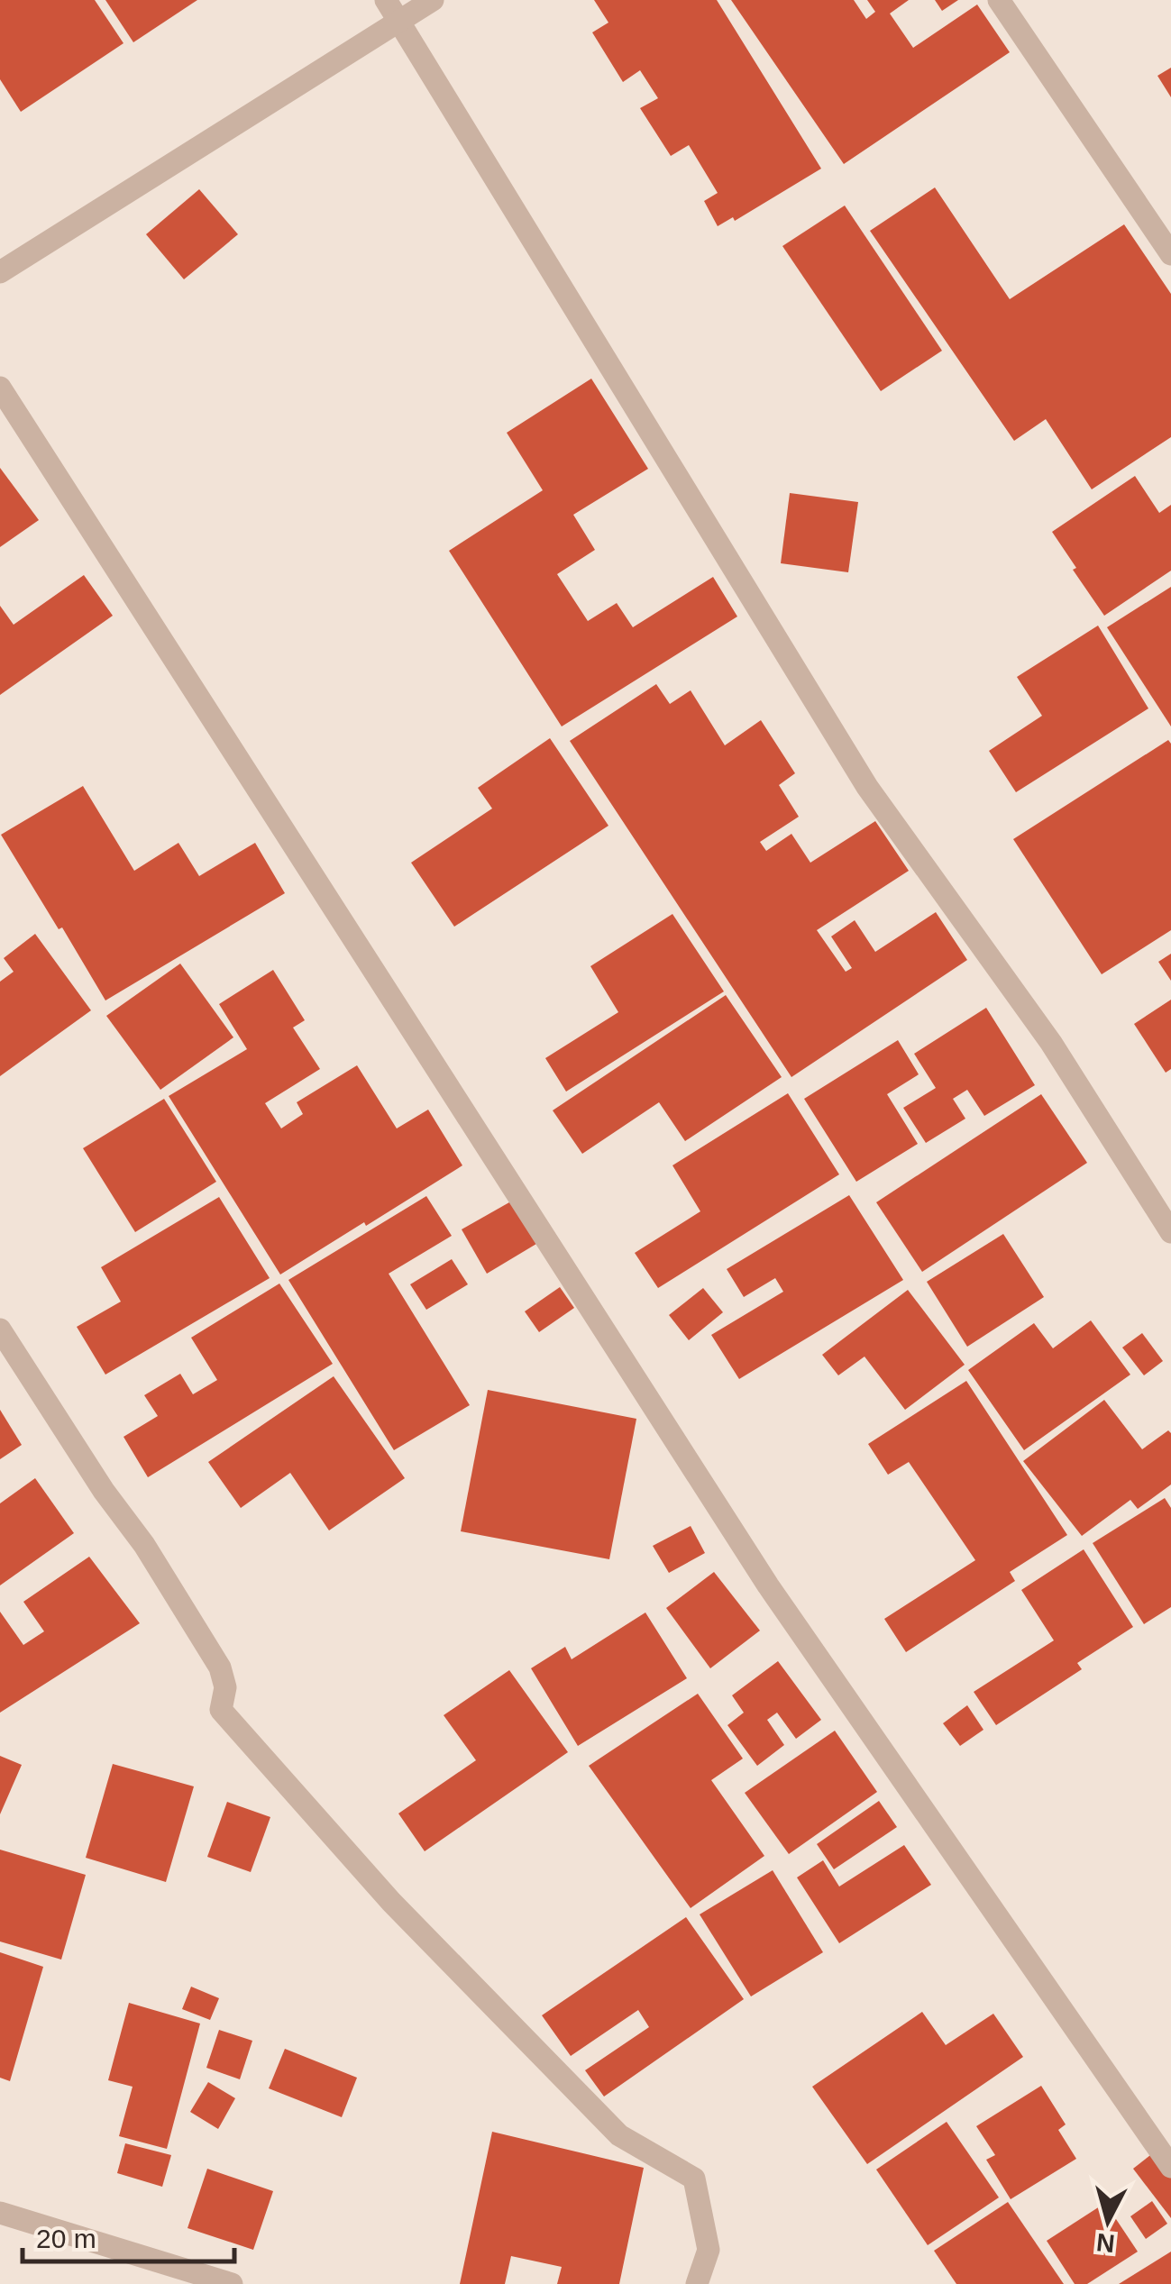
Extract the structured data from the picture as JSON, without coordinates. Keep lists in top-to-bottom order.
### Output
{
  "scale_bar": "20 m",
  "north": "bottom"
}
